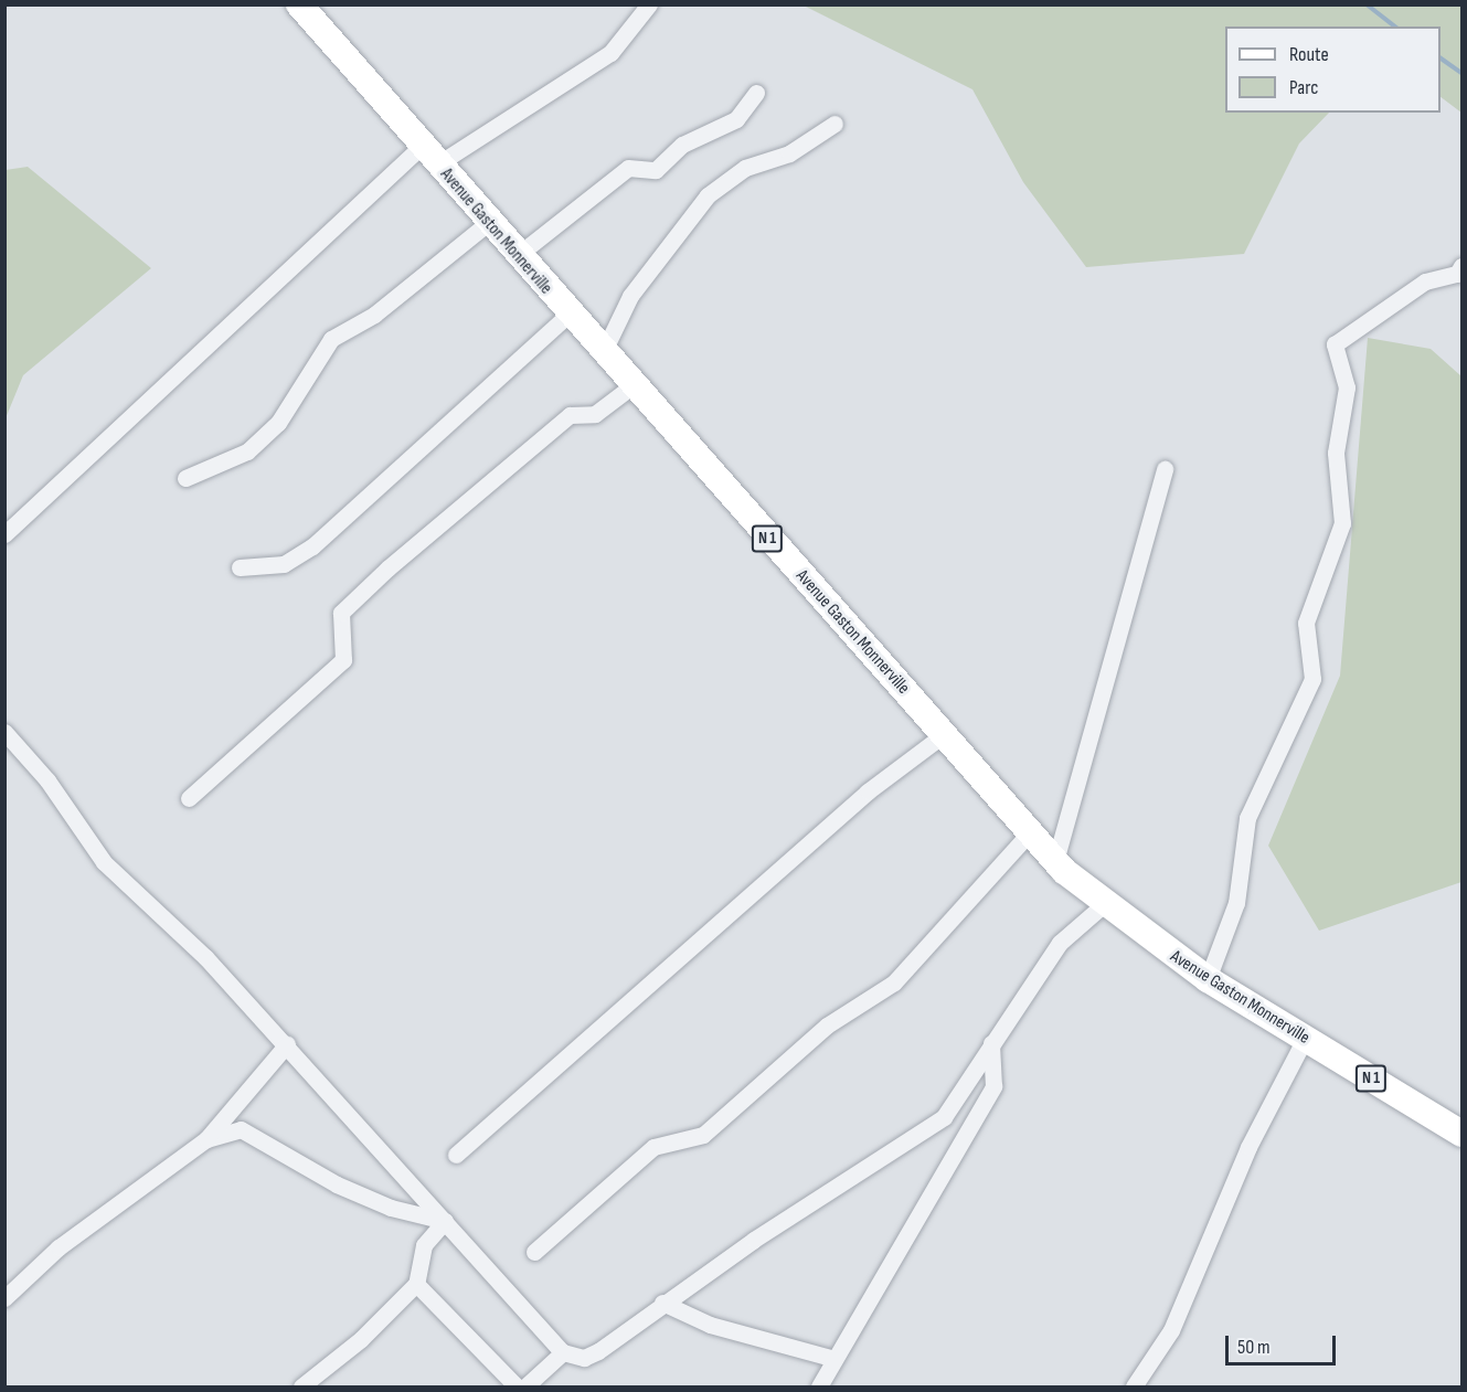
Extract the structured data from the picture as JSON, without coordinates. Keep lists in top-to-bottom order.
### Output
{
  "streets": {
    "main road": ["Avenue Gaston Monnerville", "N 1"]
  },
  "legend": ["Route", "Parc"],
  "scale_bar": "50 m"
}
